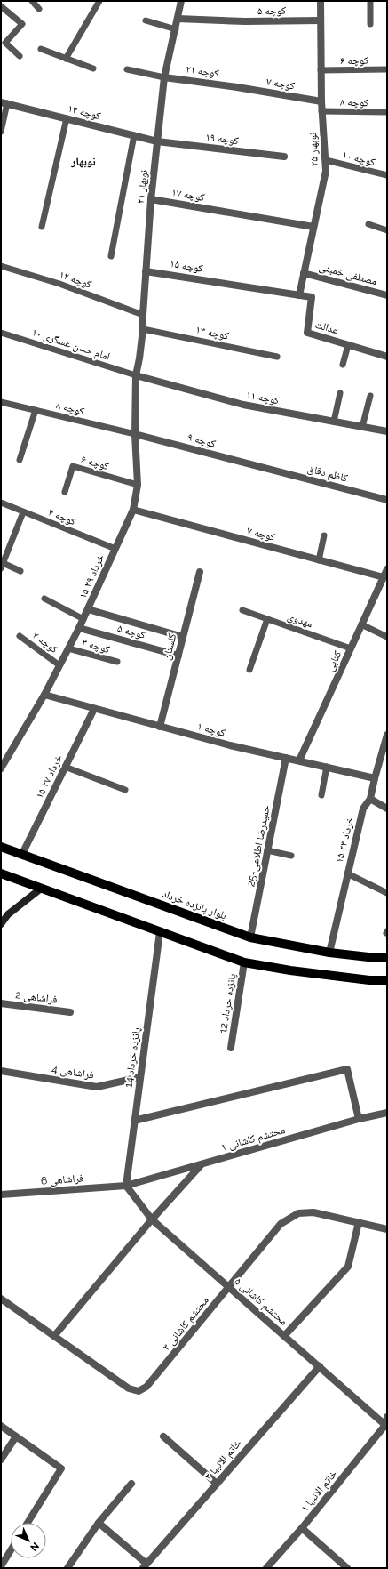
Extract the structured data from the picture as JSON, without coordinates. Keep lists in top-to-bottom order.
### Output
{
  "streets": {
    "main road": ["بلوار پانزده خرداد"],
    "street": [
      "کوچه ۵",
      "کوچه ۲۱",
      "کوچه ۷",
      "کوچه ۱۴",
      "کوچه ۱۹",
      "نوبهار ۲۵",
      "نوبهار ۲۱",
      "کوچه ۱۷",
      "کوچه ۱۵",
      "مصطفی خمینی",
      "عدالت",
      "کوچه ۱۱",
      "کوچه ۹",
      "کاظم دقاق",
      "۱۵ خرداد ۲۹",
      "گلستان",
      "کتابی",
      "کوچه ۱",
      "۱۵ خرداد ۲۷",
      "۱۵ خرداد ۲۳",
      "حمیدرضا اطلاعی-25",
      "فراشاهی 2",
      "پانزده خرداد 12",
      "پانزده خرداد 14",
      "فراشاهی 4",
      "محتشم کاشانی ۱",
      "فراشاهی 6",
      "محتشم کاشانی ۵",
      "محتشم کاشانی ۳",
      "خاتم الانبیا ۳",
      "خاتم الانبیا ۱"
    ],
    "lane": [
      "کوچه ۶",
      "کوچه ۸",
      "کوچه ۱۰",
      "کوچه ۱۲",
      "کوچه ۱۳",
      "امام حسن عسگری ۱۰",
      "کوچه ۴",
      "مهدوی",
      "کوچه ۲",
      "کوچه ۳"
    ]
  },
  "crossings": [
    ["کوچه ۵", "نوبهار ۲۵"],
    ["کوچه ۵", "نوبهار ۲۱"],
    ["کوچه ۵", "۱۵ خرداد ۲۹"],
    ["کوچه ۵", "گلستان"],
    ["کوچه ۶", "نوبهار ۲۵"],
    ["کوچه ۶", "۱۵ خرداد ۲۹"],
    ["کوچه ۲۱", "کوچه ۷"],
    ["کوچه ۲۱", "نوبهار ۲۱"],
    ["کوچه ۷", "نوبهار ۲۵"],
    ["کوچه ۷", "۱۵ خرداد ۲۹"],
    ["کوچه ۷", "کتابی"],
    ["کوچه ۸", "نوبهار ۲۵"],
    ["کوچه ۸", "کوچه ۹"],
    ["کوچه ۸", "۱۵ خرداد ۲۹"],
    ["کوچه ۱۴", "کوچه ۱۹"],
    ["کوچه ۱۴", "نوبهار ۲۱"],
    ["کوچه ۱۹", "نوبهار ۲۱"],
    ["نوبهار ۲۵", "کوچه ۱۰"],
    ["نوبهار ۲۵", "کوچه ۱۷"],
    ["نوبهار ۲۵", "کوچه ۱۵"],
    ["نوبهار ۲۵", "مصطفی خمینی"],
    ["نوبهار ۲۵", "عدالت"],
    ["نوبهار ۲۱", "کوچه ۱۷"],
    ["نوبهار ۲۱", "کوچه ۱۵"],
    ["نوبهار ۲۱", "کوچه ۱۲"],
    ["نوبهار ۲۱", "کوچه ۱۳"],
    ["نوبهار ۲۱", "امام حسن عسگری ۱۰"],
    ["نوبهار ۲۱", "کوچه ۱۱"],
    ["نوبهار ۲۱", "۱۵ خرداد ۲۹"],
    ["کوچه ۱۵", "عدالت"],
    ["امام حسن عسگری ۱۰", "کوچه ۱۱"],
    ["امام حسن عسگری ۱۰", "۱۵ خرداد ۲۹"],
    ["کوچه ۱۱", "۱۵ خرداد ۲۹"],
    ["کوچه ۹", "کاظم دقاق"],
    ["کوچه ۹", "۱۵ خرداد ۲۹"],
    ["کوچه ۴", "۱۵ خرداد ۲۹"],
    ["۱۵ خرداد ۲۹", "کوچه ۲"],
    ["۱۵ خرداد ۲۹", "کوچه ۳"],
    ["۱۵ خرداد ۲۹", "کوچه ۱"],
    ["مهدوی", "کتابی"],
    ["گلستان", "کوچه ۱"],
    ["کتابی", "کوچه ۱"],
    ["کوچه ۱", "۱۵ خرداد ۲۷"],
    ["کوچه ۱", "۱۵ خرداد ۲۳"],
    ["کوچه ۱", "حمیدرضا اطلاعی-25"],
    ["۱۵ خرداد ۲۷", "بلوار پانزده خرداد"],
    ["۱۵ خرداد ۲۳", "بلوار پانزده خرداد"],
    ["حمیدرضا اطلاعی-25", "بلوار پانزده خرداد"],
    ["پانزده خرداد 14", "فراشاهی 4"],
    ["پانزده خرداد 14", "محتشم کاشانی ۱"],
    ["پانزده خرداد 14", "فراشاهی 6"],
    ["پانزده خرداد 14", "محتشم کاشانی ۵"],
    ["محتشم کاشانی ۱", "فراشاهی 6"],
    ["محتشم کاشانی ۱", "محتشم کاشانی ۵"],
    ["فراشاهی 6", "محتشم کاشانی ۵"],
    ["محتشم کاشانی ۵", "محتشم کاشانی ۳"],
    ["محتشم کاشانی ۵", "خاتم الانبیا ۳"],
    ["محتشم کاشانی ۵", "خاتم الانبیا ۱"]
  ],
  "districts": ["نوبهار"],
  "north": "bottom right"
}
